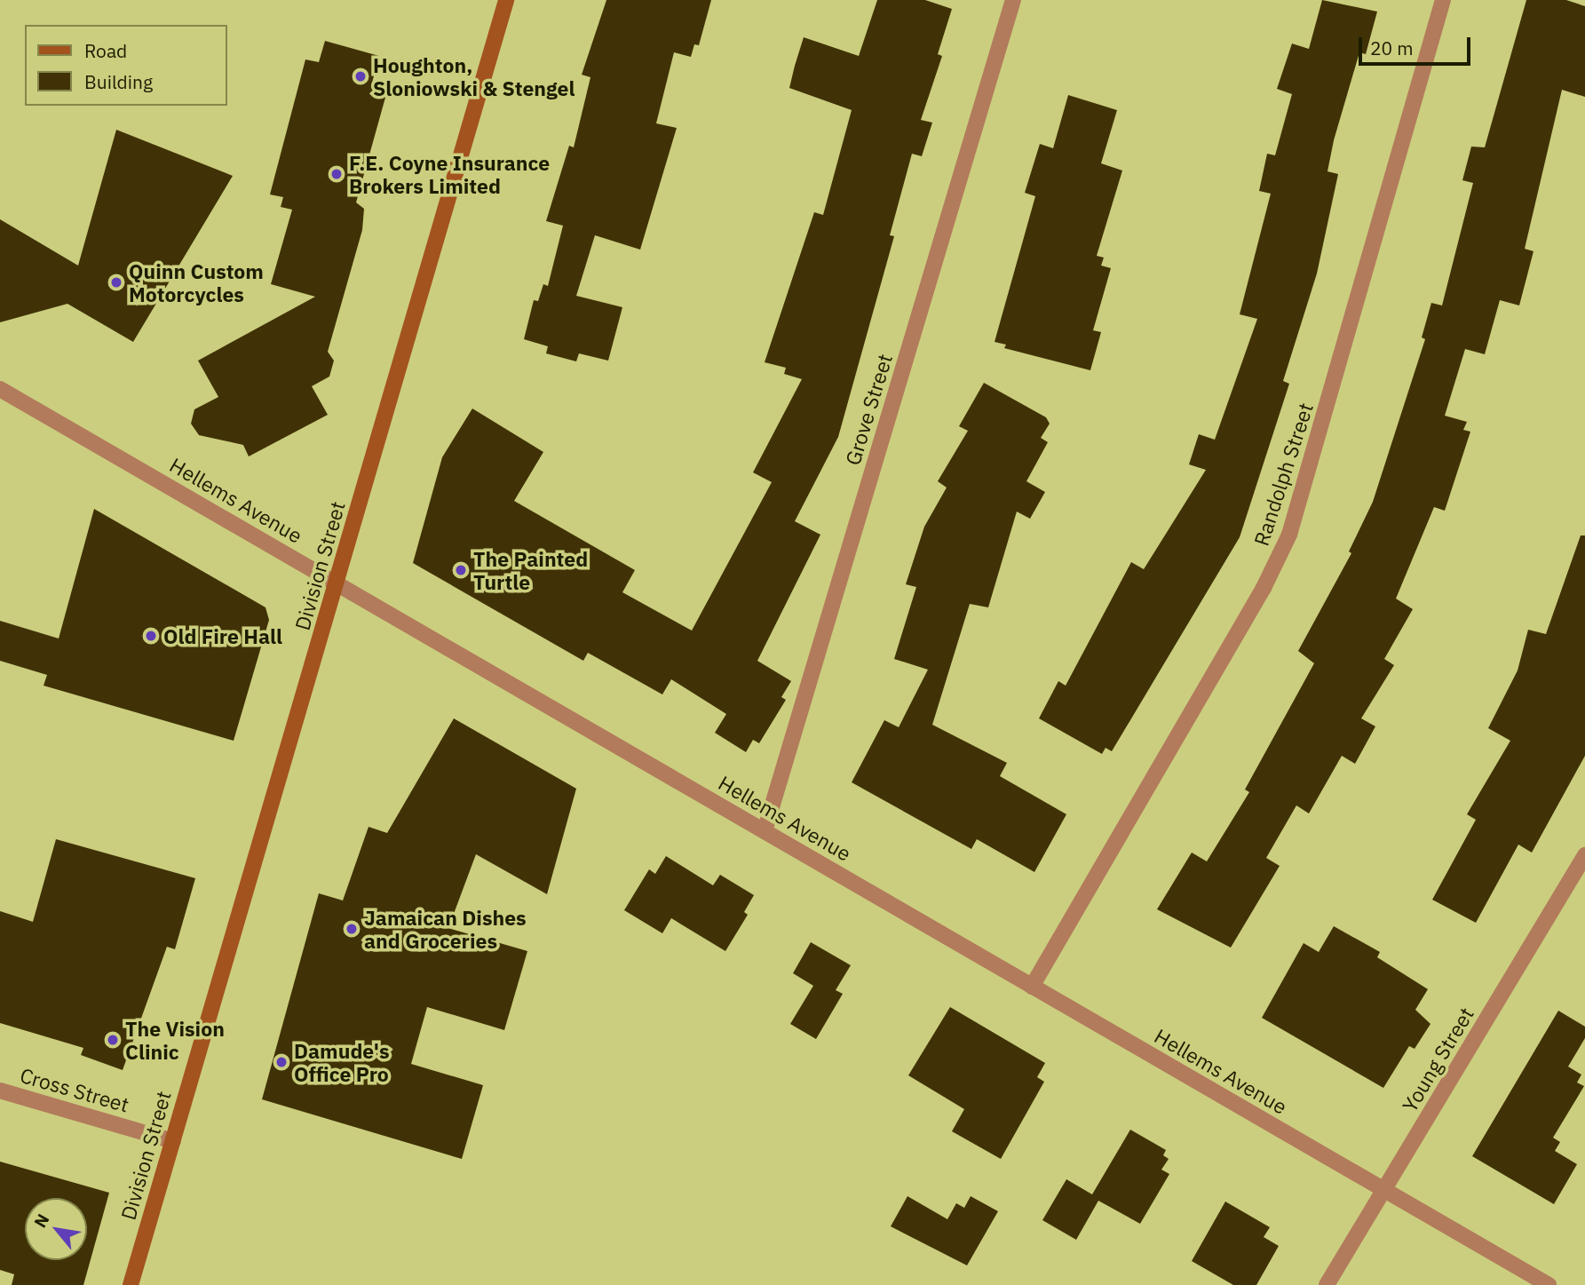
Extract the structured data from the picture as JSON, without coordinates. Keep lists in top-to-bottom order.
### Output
{
  "streets": {
    "main road": ["Division Street"],
    "street": [
      "Grove Street",
      "Randolph Street",
      "Hellems Avenue",
      "Young Street",
      "Cross Street"
    ]
  },
  "crossings": [
    ["Grove Street", "Hellems Avenue"],
    ["Randolph Street", "Hellems Avenue"],
    ["Hellems Avenue", "Division Street"],
    ["Hellems Avenue", "Young Street"],
    ["Division Street", "Cross Street"]
  ],
  "places": [
    "Houghton, Sloniowski & Stengel",
    "F.E. Coyne Insurance Brokers Limited",
    "Quinn Custom Motorcycles",
    "The Painted Turtle",
    "Old Fire Hall",
    "Jamaican Dishes and Groceries",
    "The Vision Clinic",
    "Damude's Office Pro"
  ],
  "legend": ["Road", "Building"],
  "scale_bar": "20 m",
  "north": "top left"
}
